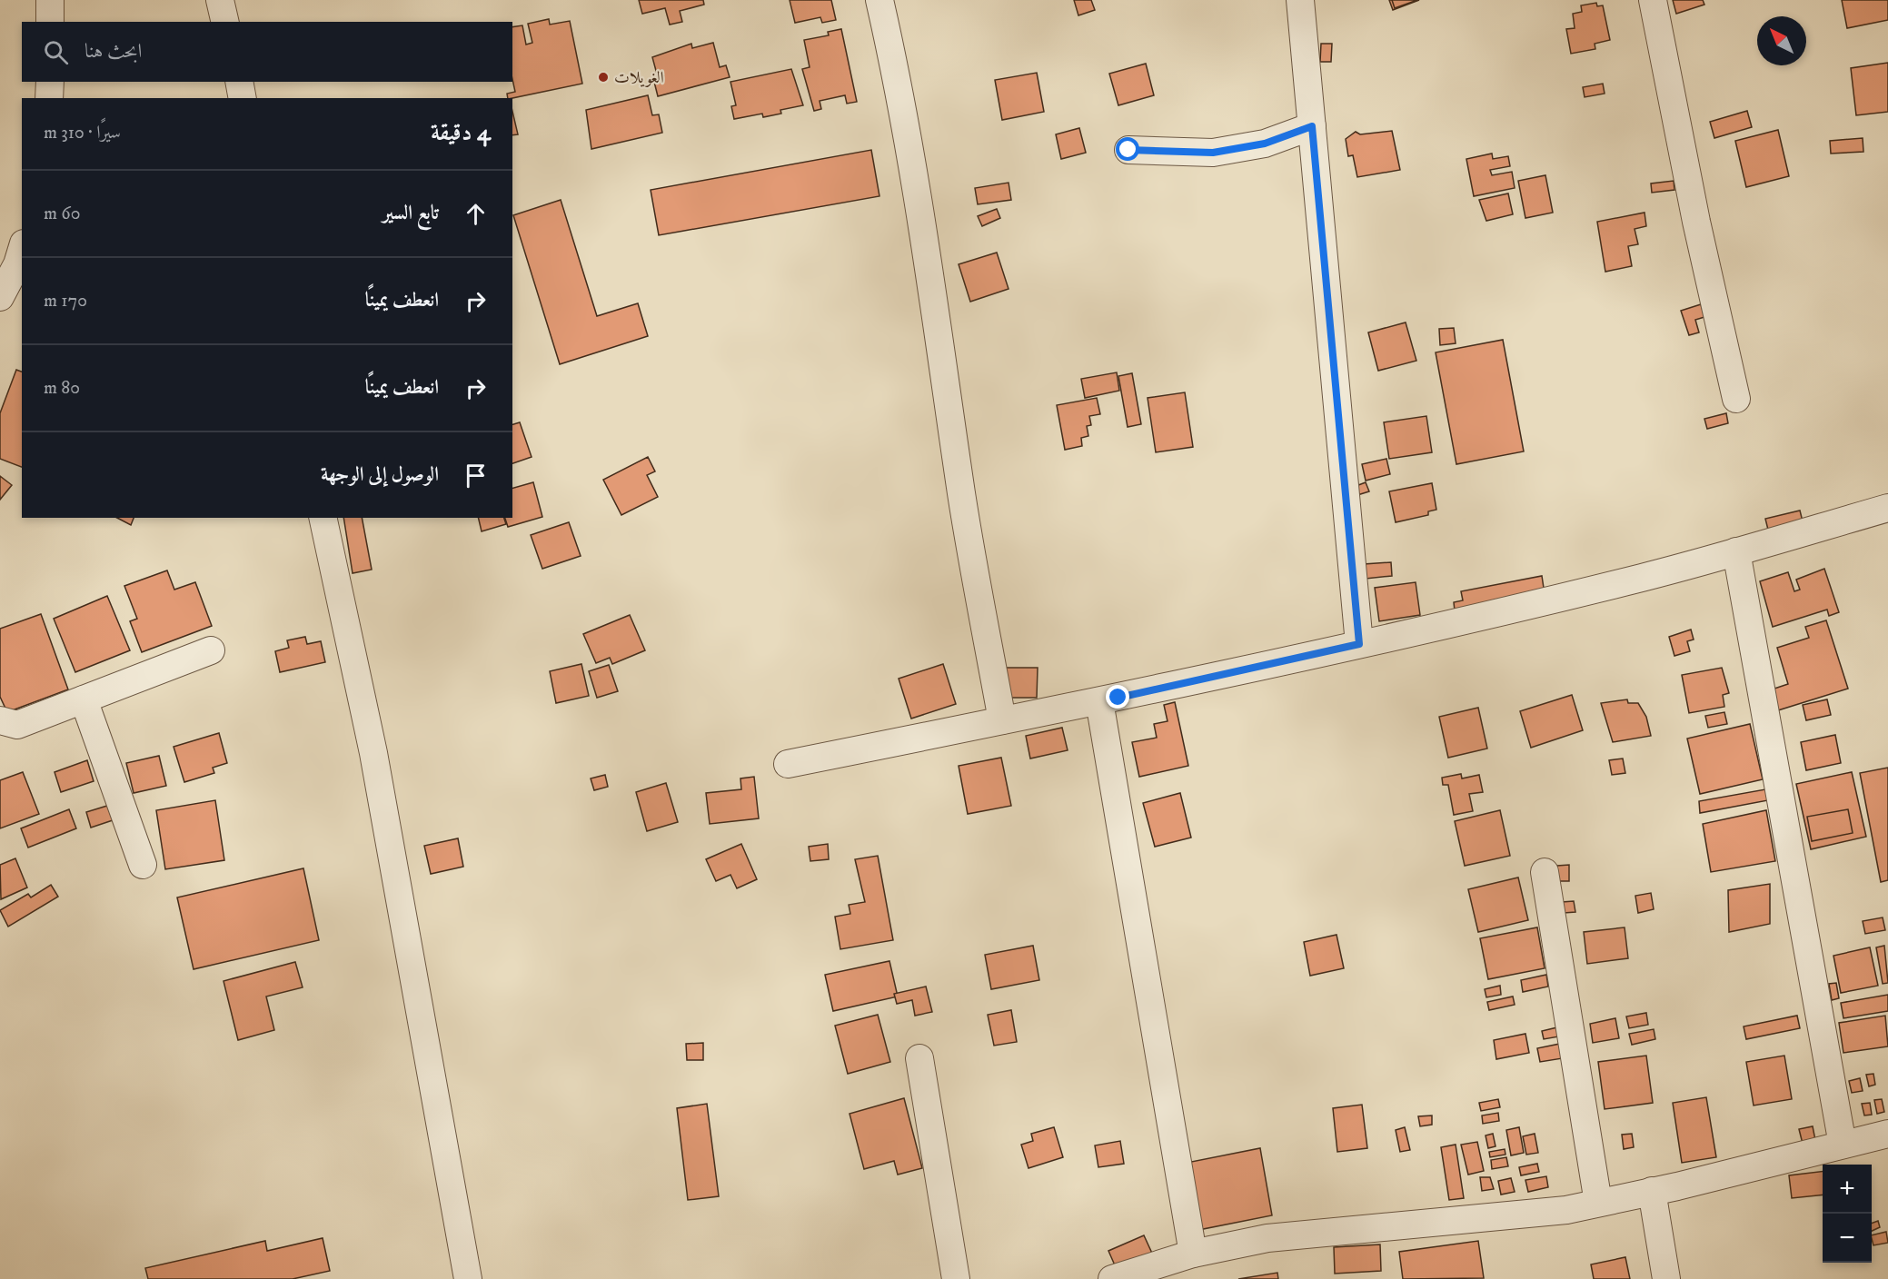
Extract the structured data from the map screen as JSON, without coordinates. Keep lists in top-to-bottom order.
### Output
{
  "places": ["الغويلات"],
  "north": "top left",
  "page": {
    "search": "ابحث هنا",
    "heading": ["4 دقيقة", "سيرًا · 310 m"],
    "list": [
      ["تابع السير", "60 m"],
      ["انعطف يمينًا", "170 m"],
      ["انعطف يمينًا", "80 m"],
      "الوصول إلى الوجهة"
    ],
    "map_buttons": ["+", "−"]
  }
}
